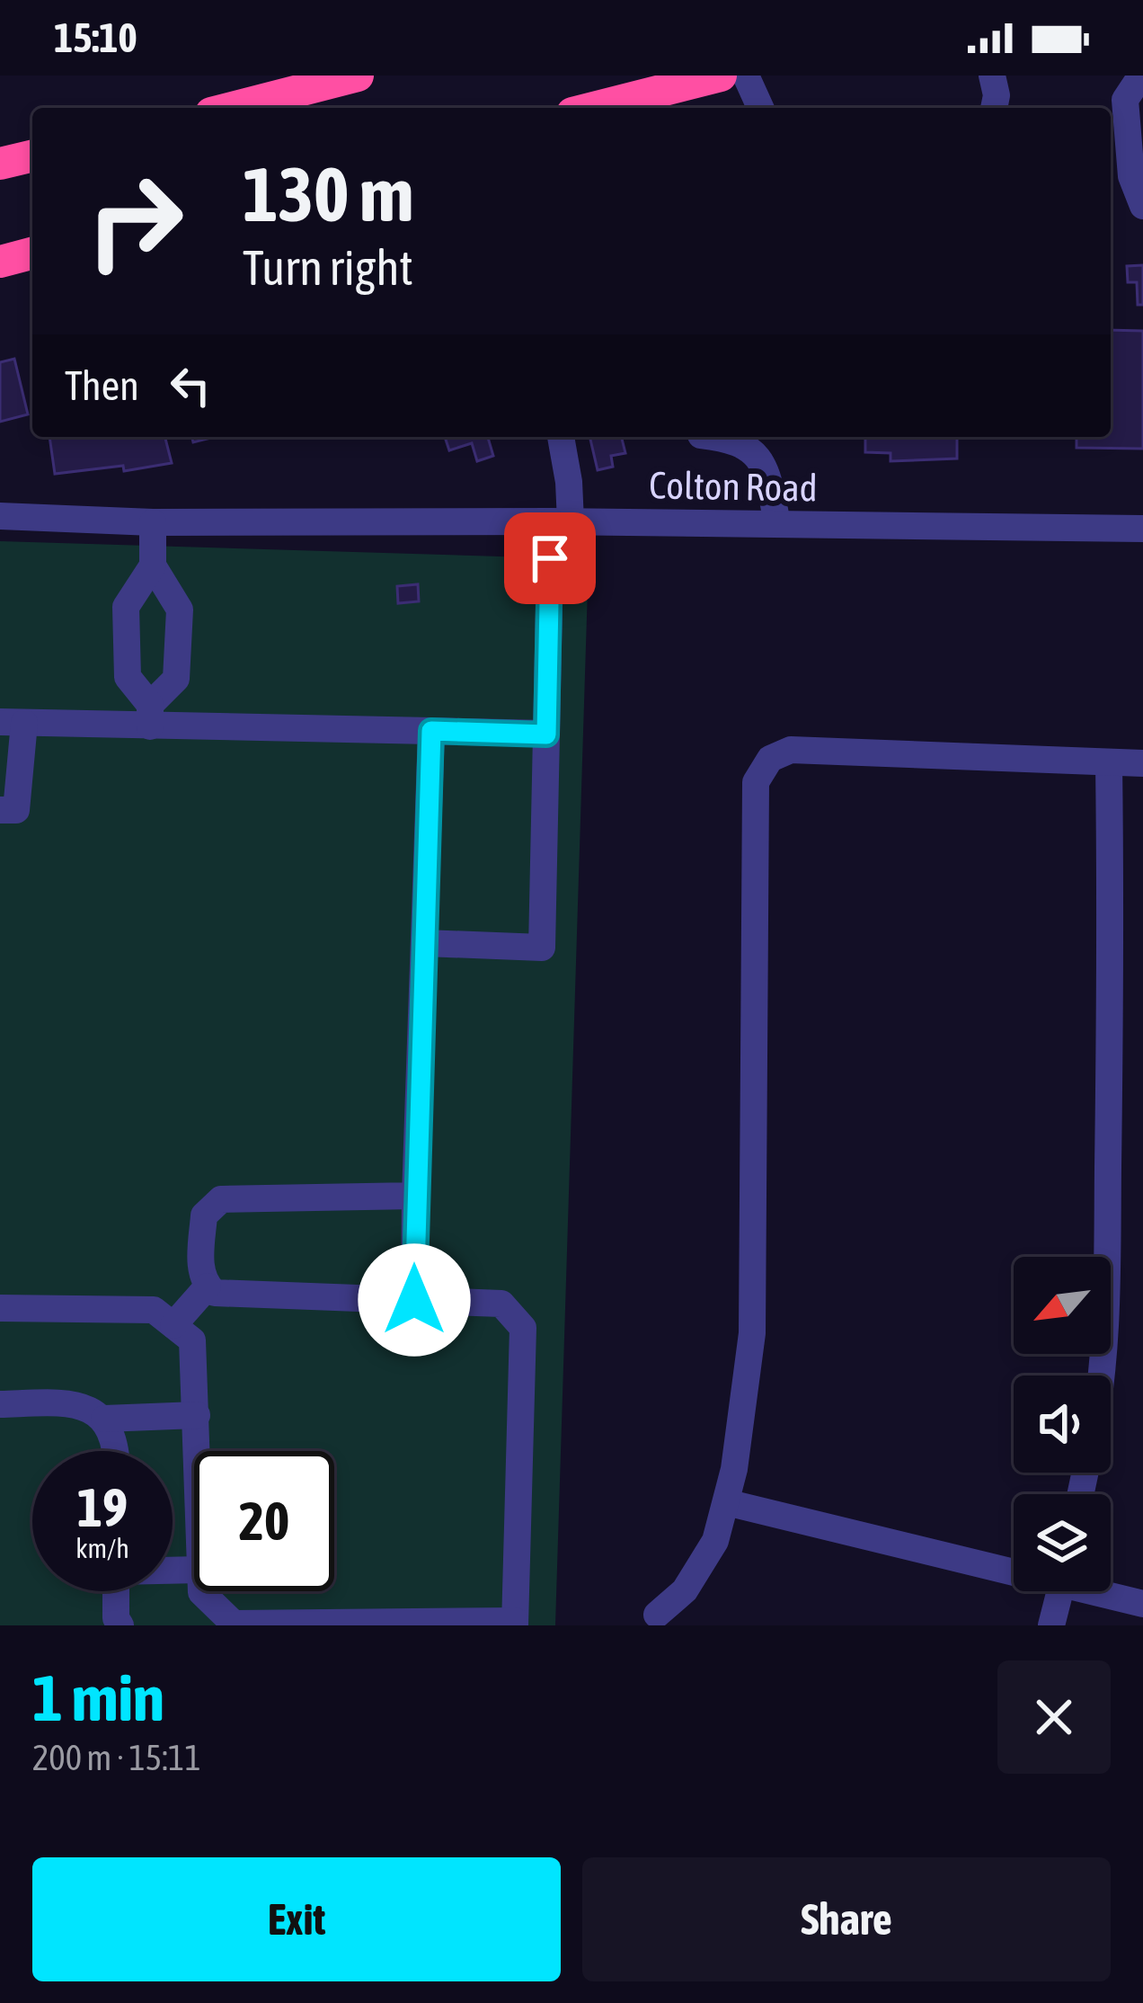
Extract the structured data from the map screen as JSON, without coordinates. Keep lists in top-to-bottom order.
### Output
{
  "streets": {
    "street": ["Colton Road"]
  },
  "north": "bottom left",
  "page": {
    "status": "15:10",
    "turn": ["130 m", "Turn right"],
    "then": "Then",
    "speed": "19 km/h",
    "limit": "20",
    "heading": ["1 min", "200 m · 15:11"],
    "buttons": ["Exit", "Share"]
  }
}
